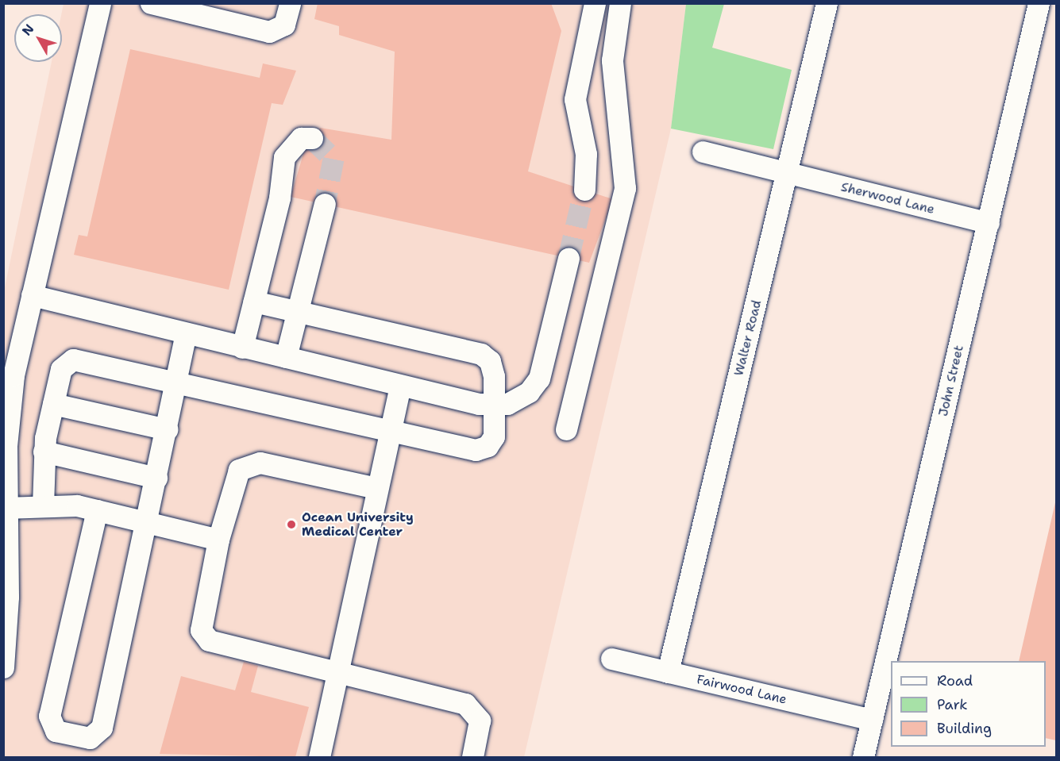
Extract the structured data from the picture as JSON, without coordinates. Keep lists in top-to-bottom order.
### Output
{
  "streets": {
    "street": [
      "Sherwood Lane",
      "Walter Road",
      "John Street",
      "Fairwood Lane"
    ]
  },
  "crossings": [
    ["Sherwood Lane", "Walter Road"],
    ["Sherwood Lane", "John Street"],
    ["Walter Road", "Fairwood Lane"],
    ["John Street", "Fairwood Lane"]
  ],
  "places": ["Ocean University Medical Center"],
  "legend": ["Road", "Park", "Building"],
  "north": "top left"
}
